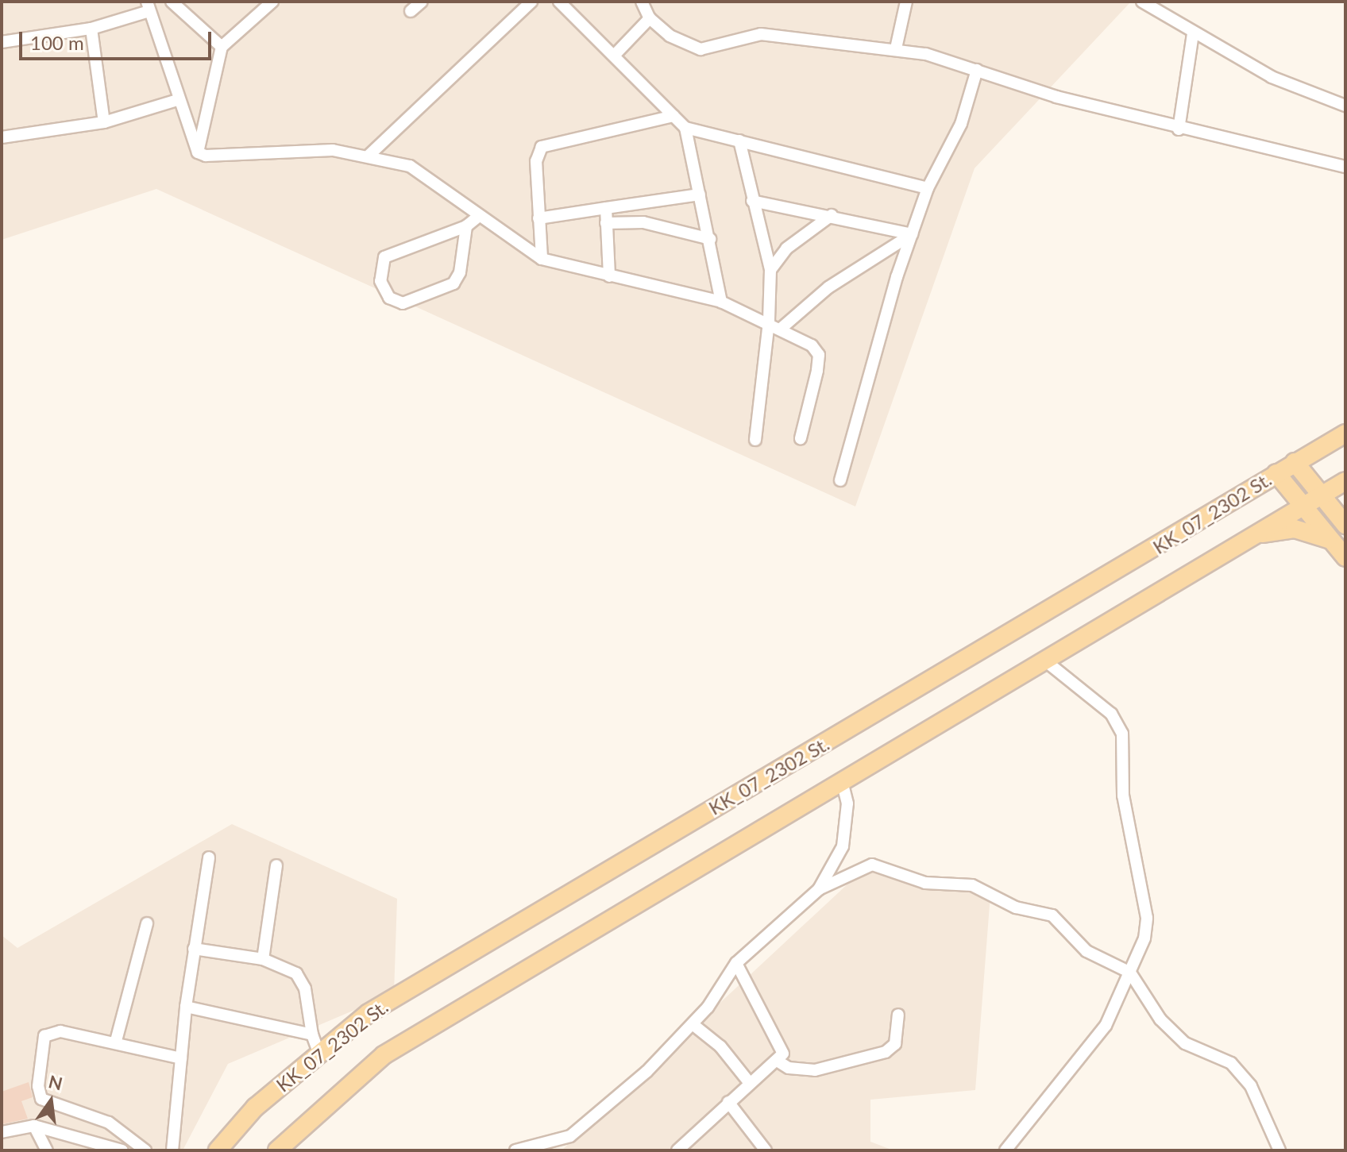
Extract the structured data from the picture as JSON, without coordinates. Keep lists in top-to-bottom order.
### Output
{
  "streets": {
    "main road": ["KK_07_2302 St."]
  },
  "scale_bar": "100 m",
  "north": "top"
}
